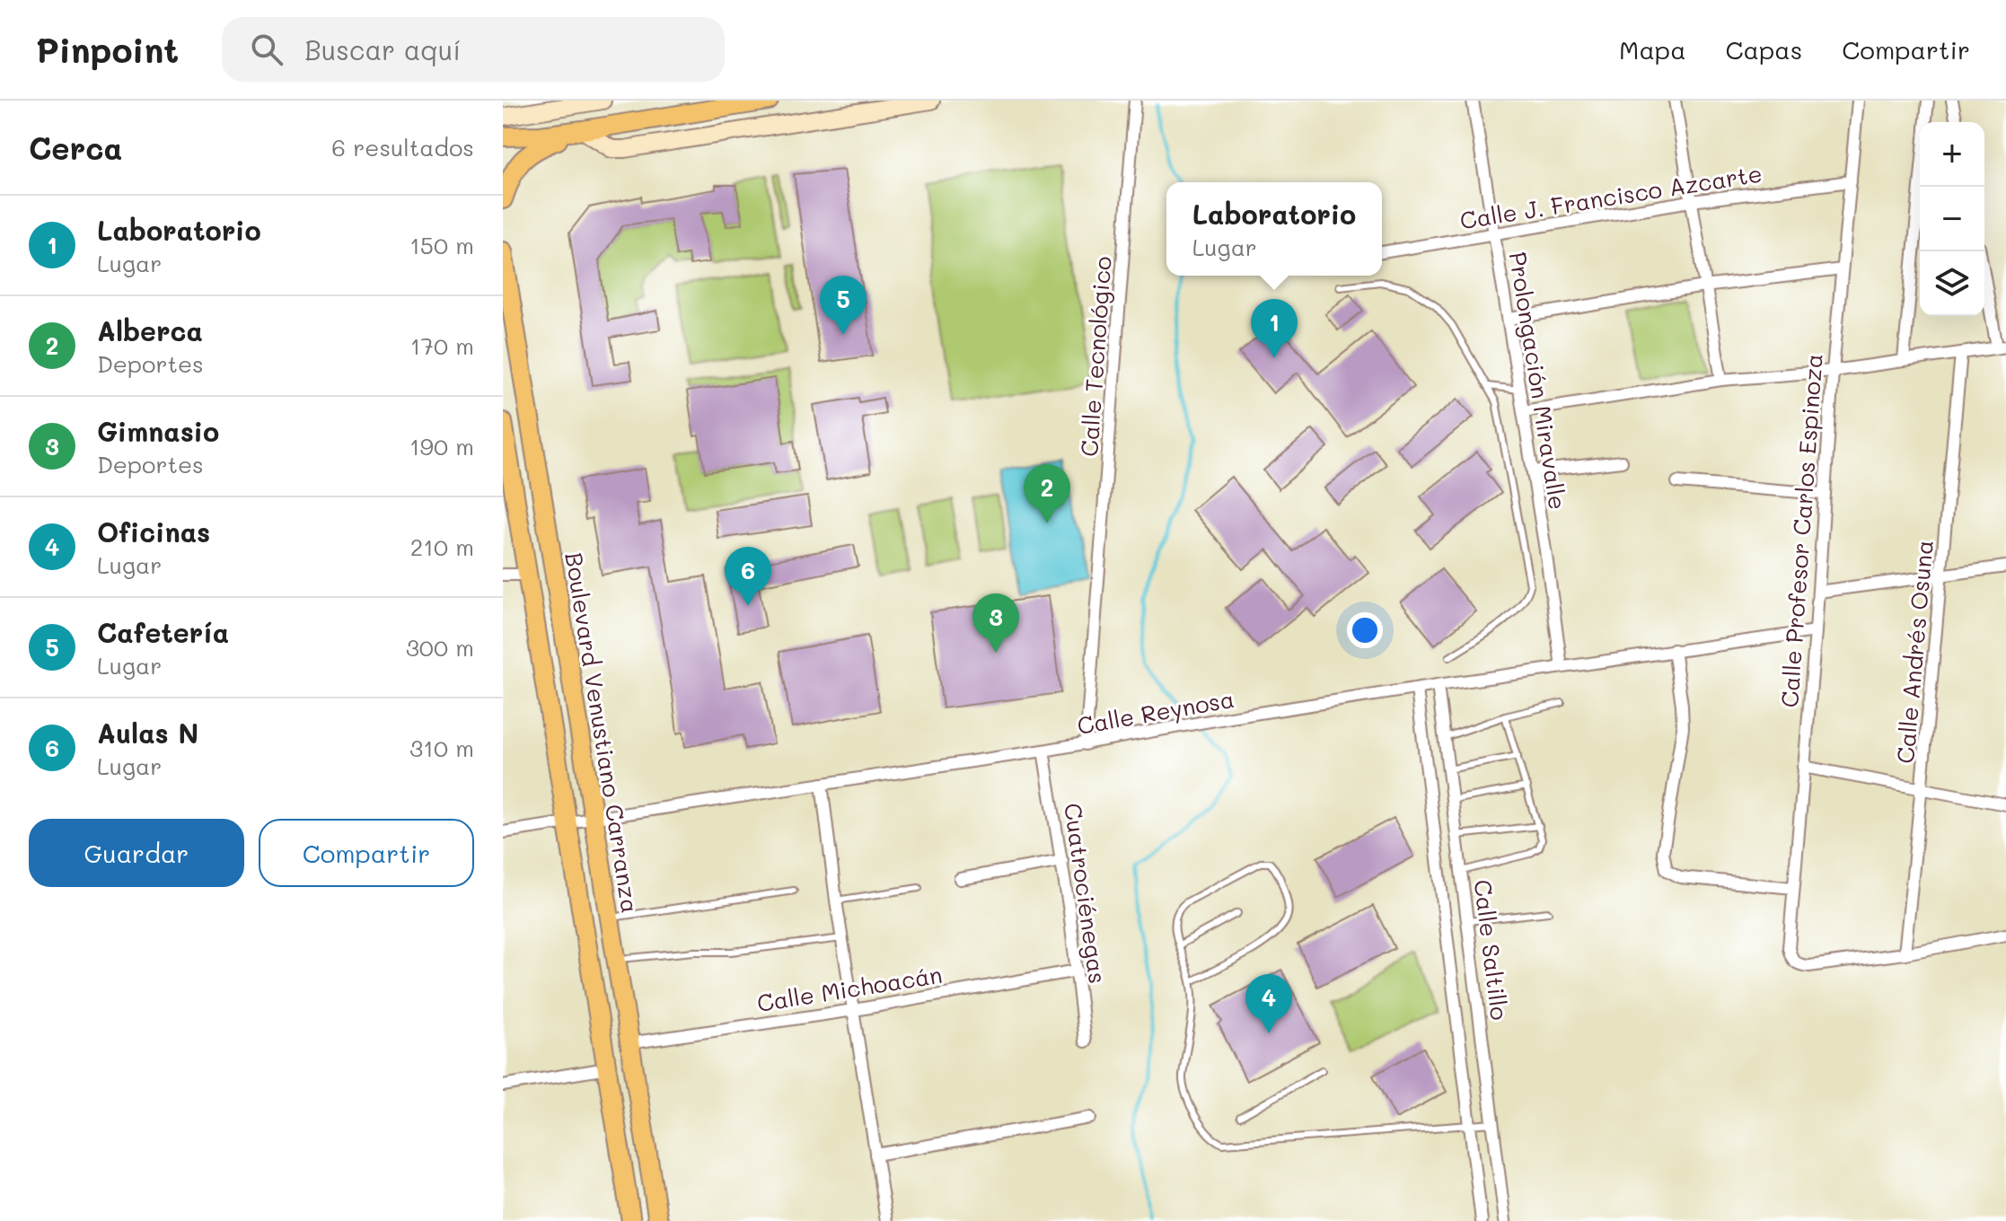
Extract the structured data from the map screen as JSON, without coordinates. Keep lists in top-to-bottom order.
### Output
{
  "streets": {
    "main road": ["Boulevard Venustiano Carranza"],
    "street": [
      "Calle J. Francisco Azcarte",
      "Calle Tecnológico",
      "Prolongación Miravalle",
      "Calle Profesor Carlos Espinoza",
      "Calle Andrés Osuna",
      "Calle Reynosa",
      "Cuatrociénegas",
      "Calle Saltillo",
      "Calle Michoacán"
    ]
  },
  "crossings": [
    ["Calle J. Francisco Azcarte", "Prolongación Miravalle"],
    ["Calle J. Francisco Azcarte", "Calle Profesor Carlos Espinoza"],
    ["Calle Tecnológico", "Calle Reynosa"],
    ["Prolongación Miravalle", "Calle Reynosa"],
    ["Calle Profesor Carlos Espinoza", "Calle Andrés Osuna"],
    ["Calle Profesor Carlos Espinoza", "Calle Reynosa"],
    ["Calle Reynosa", "Boulevard Venustiano Carranza"],
    ["Calle Reynosa", "Cuatrociénegas"],
    ["Calle Reynosa", "Calle Saltillo"],
    ["Boulevard Venustiano Carranza", "Calle Michoacán"],
    ["Cuatrociénegas", "Calle Michoacán"]
  ],
  "page": {
    "header": "Pinpoint",
    "search": "Buscar aquí",
    "nav": ["Mapa", "Capas", "Compartir"],
    "heading": ["Cerca", "6 resultados"],
    "map_buttons": ["+", "−"],
    "popup": ["Laboratorio", "Lugar"],
    "list": [
      {
        "mark": "1",
        "name": "Laboratorio",
        "note": "Lugar",
        "value": "150 m"
      },
      {
        "mark": "2",
        "name": "Alberca",
        "note": "Deportes",
        "value": "170 m"
      },
      {
        "mark": "3",
        "name": "Gimnasio",
        "note": "Deportes",
        "value": "190 m"
      },
      {
        "mark": "4",
        "name": "Oficinas",
        "note": "Lugar",
        "value": "210 m"
      },
      {
        "mark": "5",
        "name": "Cafetería",
        "note": "Lugar",
        "value": "300 m"
      },
      {
        "mark": "6",
        "name": "Aulas N",
        "note": "Lugar",
        "value": "310 m"
      }
    ],
    "pins": [
      "5",
      "1",
      "2",
      "6",
      "3",
      "4"
    ],
    "buttons": ["Guardar", "Compartir"]
  }
}
